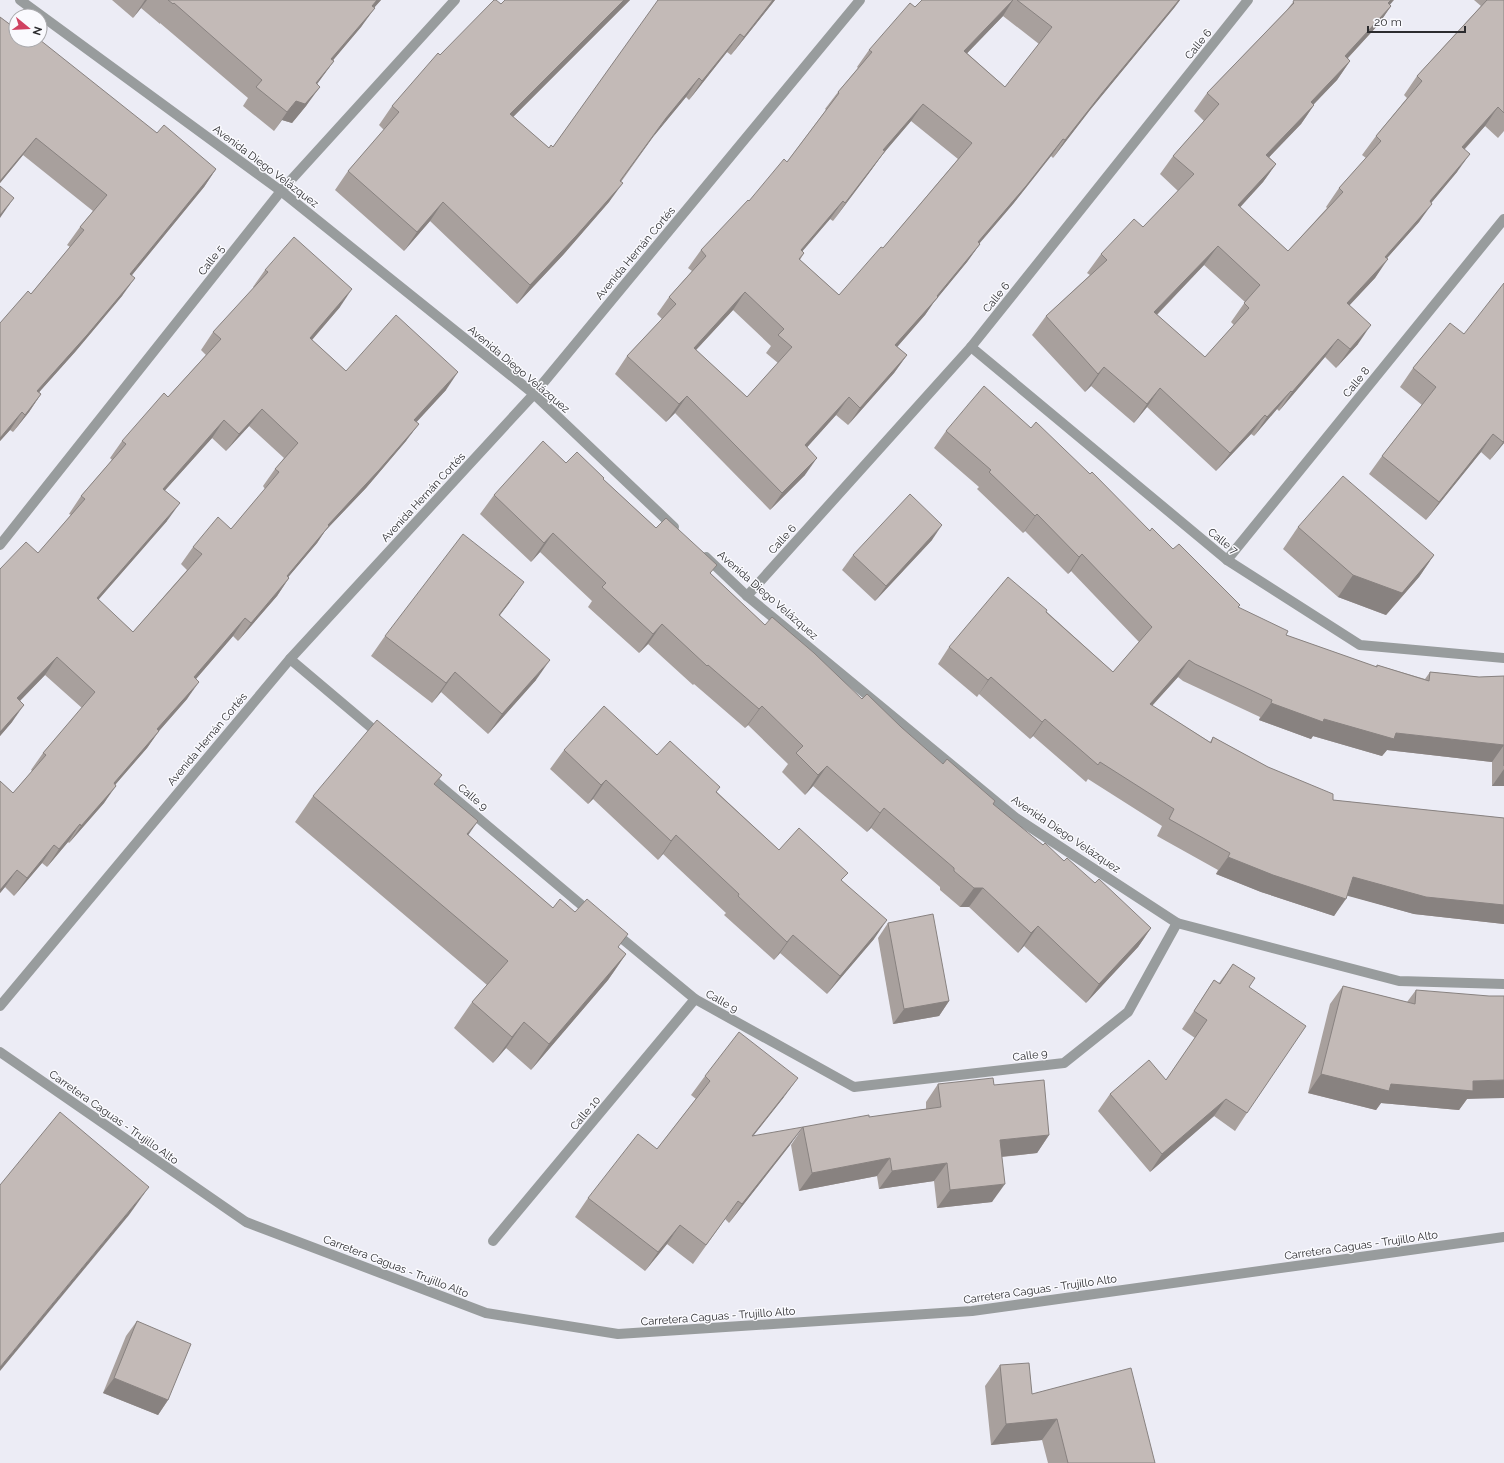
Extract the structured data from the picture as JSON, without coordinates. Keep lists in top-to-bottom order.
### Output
{
  "streets": {
    "street": [
      "Calle 6",
      "Avenida Diego Velázquez",
      "Avenida Hernán Cortés",
      "Calle 5",
      "Calle 8",
      "Calle 7",
      "Calle 9",
      "Calle 10",
      "Carretera Caguas - Trujillo Alto"
    ]
  },
  "crossings": [
    ["Calle 6", "Avenida Diego Velázquez"],
    ["Calle 6", "Calle 7"],
    ["Avenida Diego Velázquez", "Avenida Hernán Cortés"],
    ["Avenida Diego Velázquez", "Calle 5"],
    ["Avenida Diego Velázquez", "Calle 9"],
    ["Calle 8", "Calle 7"],
    ["Calle 9", "Calle 10"]
  ],
  "scale_bar": "20 m",
  "north": "right"
}
